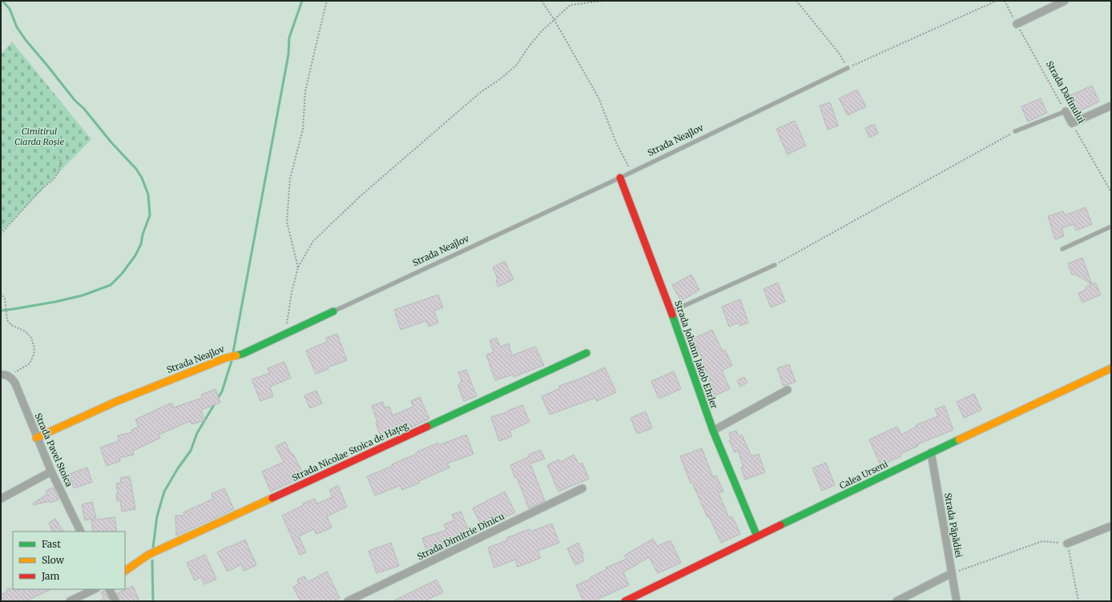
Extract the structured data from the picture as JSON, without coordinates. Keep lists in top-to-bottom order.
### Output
{
  "streets": {
    "street": [
      "Strada Dafinului",
      "Strada Neajlov",
      "Strada Johann Jakob Ehrler",
      "Strada Pavel Stoica",
      "Strada Nicolae Stoica de Hațeg",
      "Calea Urseni",
      "Strada Păpădiei",
      "Strada Dimitrie Dinicu"
    ]
  },
  "crossings": [
    ["Strada Neajlov", "Strada Johann Jakob Ehrler"],
    ["Strada Neajlov", "Strada Pavel Stoica"],
    ["Strada Johann Jakob Ehrler", "Calea Urseni"],
    ["Calea Urseni", "Strada Păpădiei"]
  ],
  "parks": ["Cimitirul Ciarda Roșie"],
  "legend": ["Fast", "Slow", "Jam"]
}
